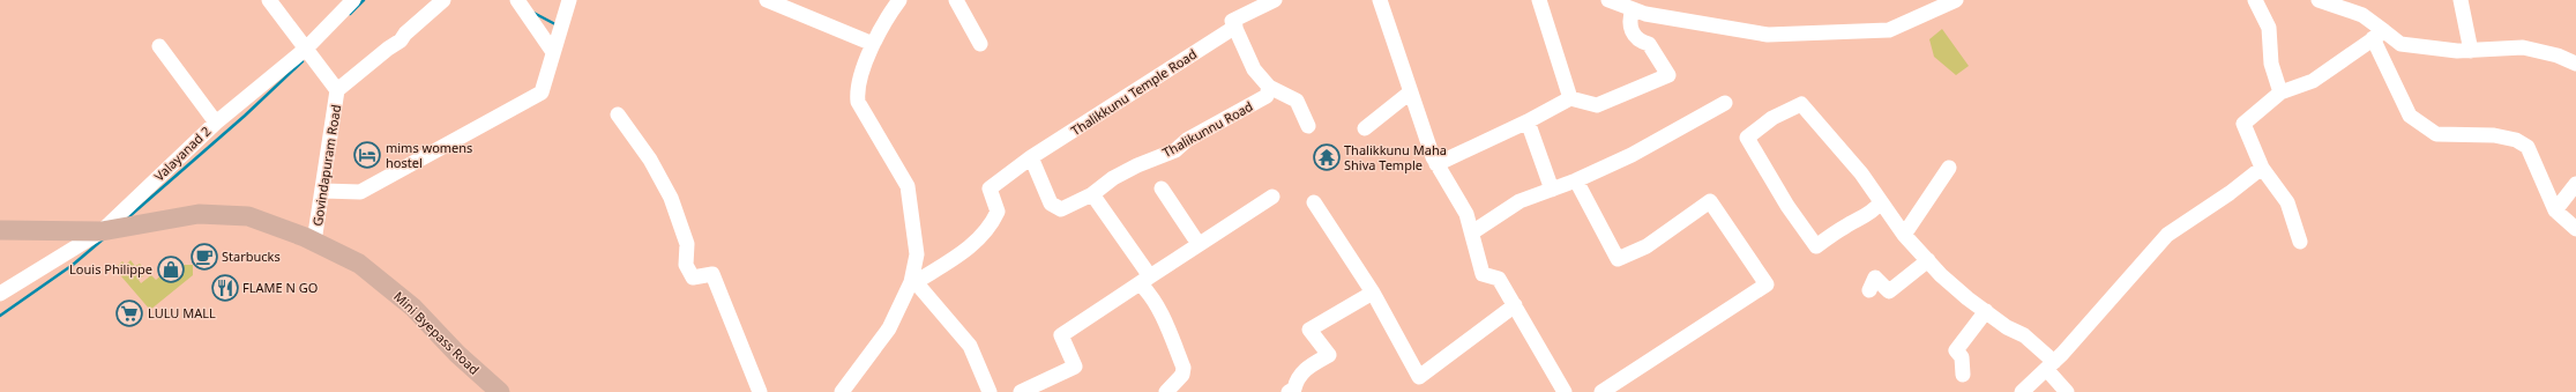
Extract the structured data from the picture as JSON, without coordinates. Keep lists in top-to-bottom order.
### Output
{
  "streets": {
    "main road": ["Mini Byepass Road"],
    "street": [
      "Thalikkunu Temple Road",
      "Thalikunnu Road",
      "Valayanad 2",
      "Govindapuram Road"
    ]
  },
  "crossings": [
    ["Thalikkunu Temple Road", "Thalikunnu Road"],
    ["Valayanad 2", "Govindapuram Road"],
    ["Valayanad 2", "Mini Byepass Road"],
    ["Govindapuram Road", "Mini Byepass Road"]
  ],
  "places": {
    "hotel": ["mims womens hostel"],
    "temple": ["Thalikkunu Maha Shiva Temple"],
    "cafe": ["Starbucks"],
    "shop": ["Louis Philippe"],
    "restaurant": ["FLAME N GO"],
    "supermarket": ["LULU MALL"]
  }
}
